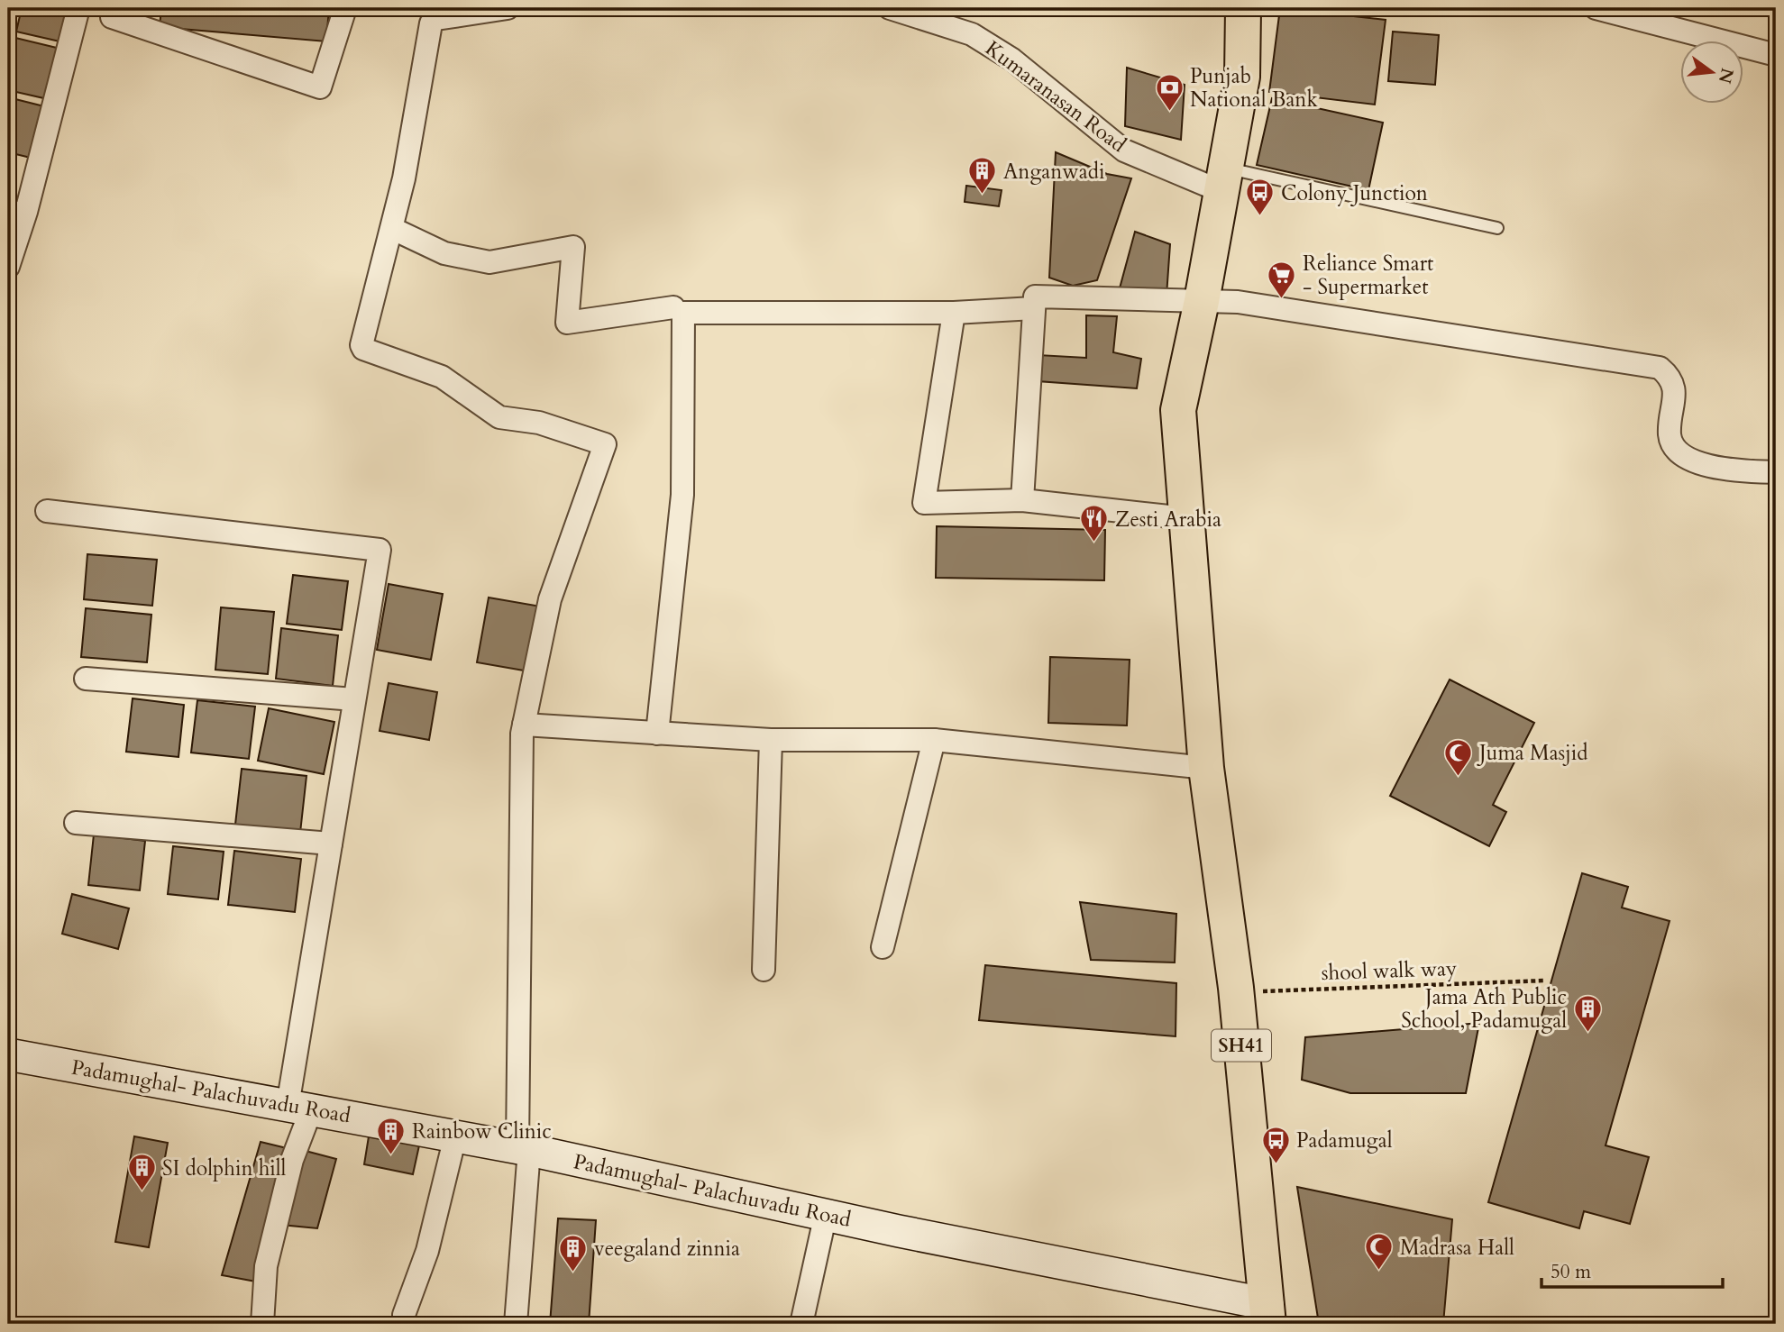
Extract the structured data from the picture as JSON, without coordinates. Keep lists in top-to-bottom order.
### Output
{
  "streets": {
    "main road": ["SH41", "Padamughal- Palachuvadu Road"],
    "street": ["Kumaranasan Road"],
    "path": ["shool walk way"]
  },
  "crossings": [
    ["shool walk way", "SH41"],
    ["SH41", "Padamughal- Palachuvadu Road"]
  ],
  "places": {
    "bank": ["Punjab National Bank"],
    "building": [
      "Anganwadi",
      "Jama Ath Public School, Padamugal",
      "Rainbow Clinic",
      "SI dolphin hill",
      "veegaland zinnia"
    ],
    "bus stop": ["Colony Junction", "Padamugal"],
    "supermarket": ["Reliance Smart - Supermarket"],
    "restaurant": ["Zesti Arabia"],
    "mosque": ["Juma Masjid", "Madrasa Hall"]
  },
  "scale_bar": "50 m",
  "north": "right"
}
